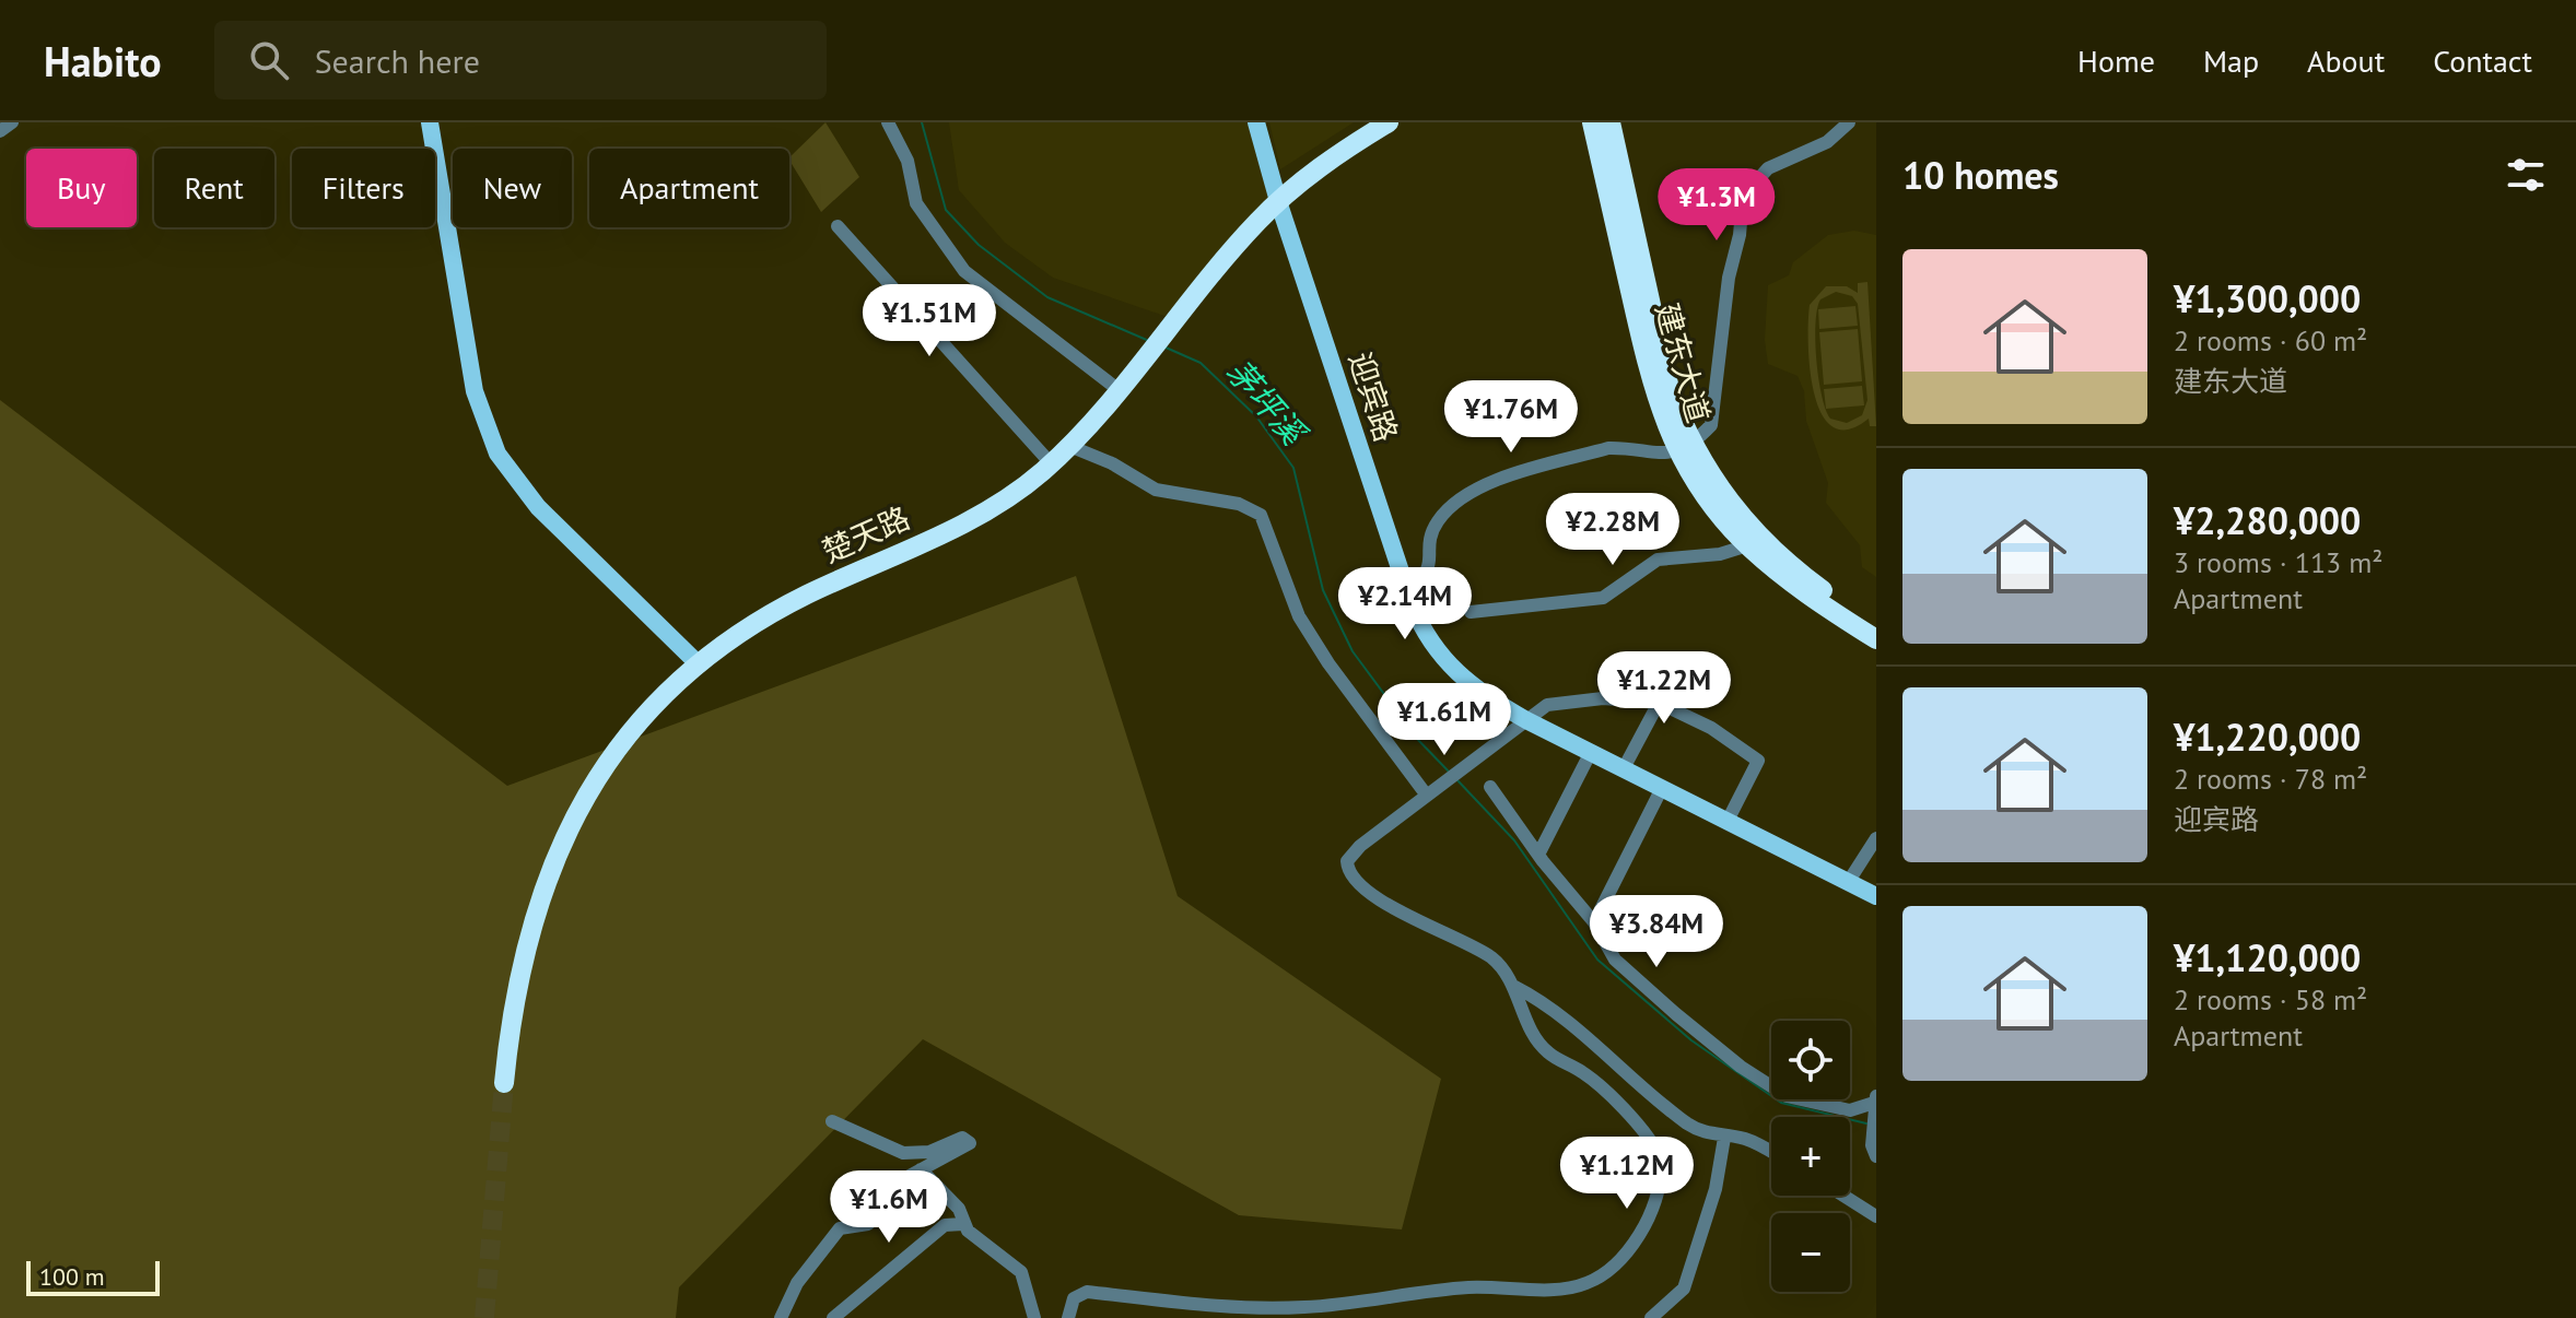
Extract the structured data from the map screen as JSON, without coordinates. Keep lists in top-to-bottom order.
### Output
{
  "streets": {
    "highway": ["建东大道", "楚天路"],
    "main road": ["迎宾路"]
  },
  "crossings": [
    ["迎宾路", "楚天路"]
  ],
  "water": ["茅坪溪"],
  "scale_bar": "100 m",
  "page": {
    "header": "Habito",
    "search": "Search here",
    "nav": [
      "Home",
      "Map",
      "About",
      "Contact"
    ],
    "heading": "10 homes",
    "chip": [
      "Buy",
      "Rent",
      "Filters",
      "New",
      "Apartment"
    ],
    "price": [
      "¥1.3M",
      "¥1.51M",
      "¥1.76M",
      "¥2.28M",
      "¥2.14M",
      "¥1.22M",
      "¥1.61M",
      "¥3.84M",
      "¥1.12M",
      "¥1.6M"
    ],
    "list": [
      {
        "name": "¥1,300,000",
        "note": "2 rooms · 60 m² · 建东大道"
      },
      {
        "name": "¥2,280,000",
        "note": "3 rooms · 113 m² · Apartment"
      },
      {
        "name": "¥1,220,000",
        "note": "2 rooms · 78 m² · 迎宾路"
      },
      {
        "name": "¥1,120,000",
        "note": "2 rooms · 58 m² · Apartment"
      }
    ],
    "map_buttons": ["+", "−"],
    "scale": "100 m"
  }
}
